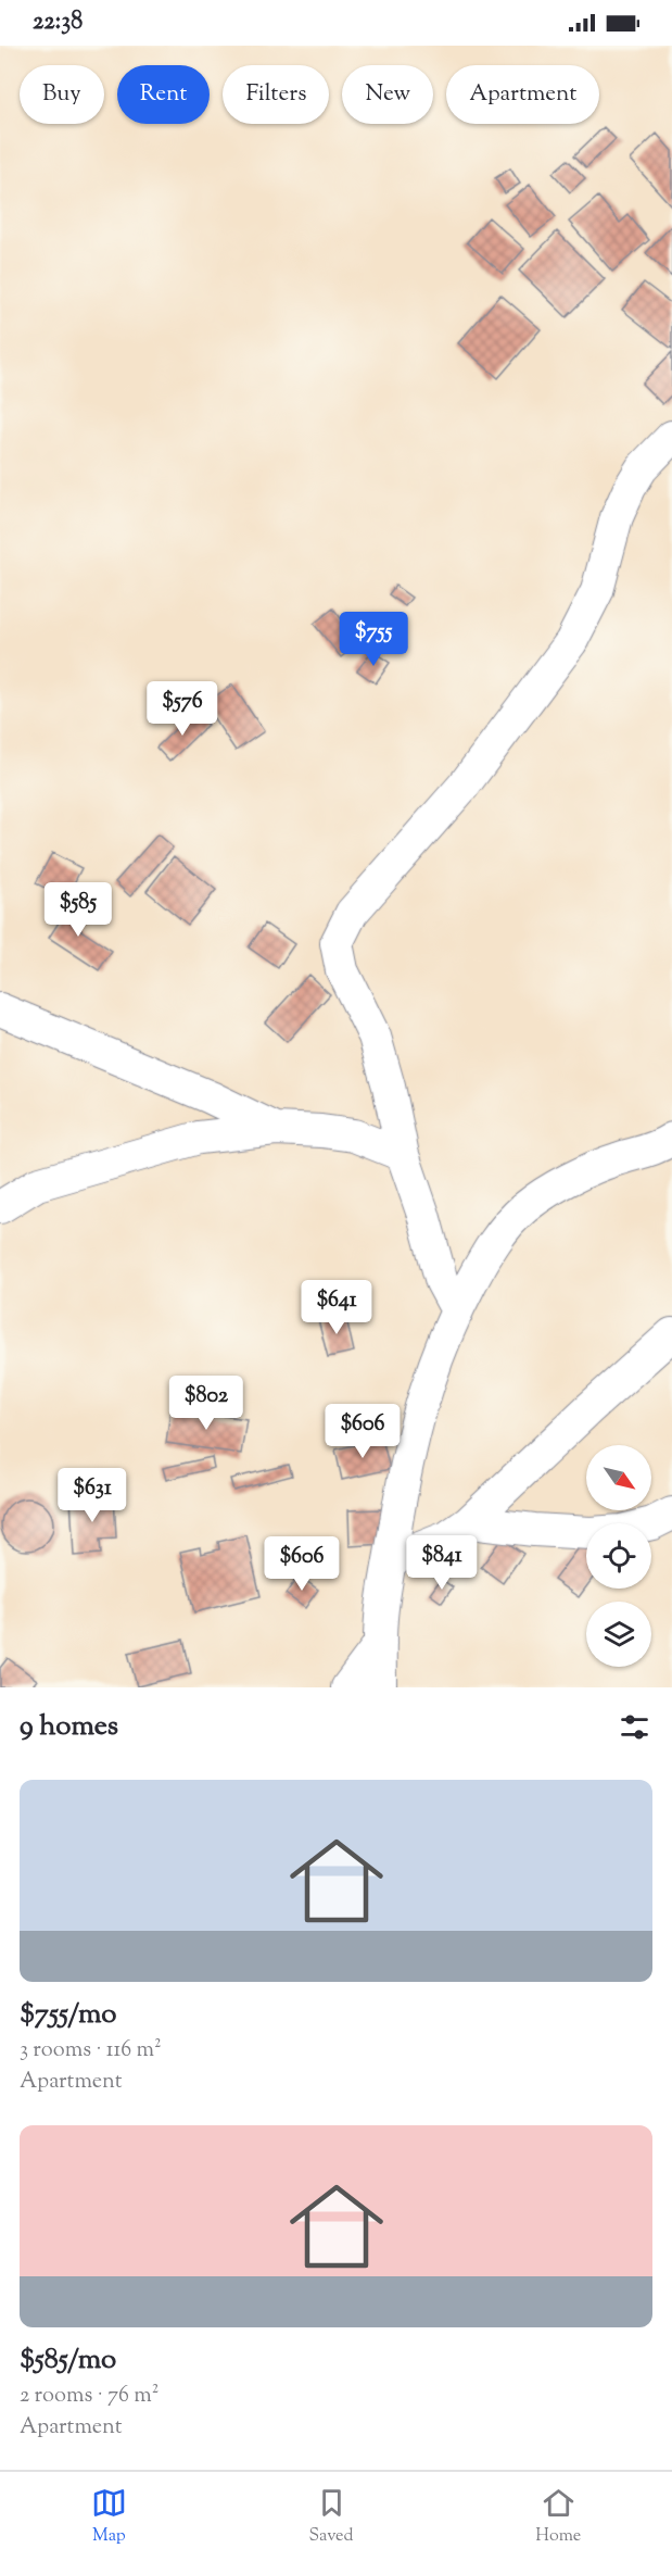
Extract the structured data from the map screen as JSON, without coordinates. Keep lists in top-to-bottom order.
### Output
{
  "north": "bottom right",
  "page": {
    "status": "22:38",
    "chip": [
      "Buy",
      "Rent",
      "Filters",
      "New",
      "Apartment"
    ],
    "price": [
      "$755",
      "$576",
      "$585",
      "$641",
      "$802",
      "$606",
      "$631",
      "$841",
      "$606"
    ],
    "heading": "9 homes",
    "list": [
      {
        "name": "$755/mo",
        "note": "3 rooms · 116 m² · Apartment"
      },
      {
        "name": "$585/mo",
        "note": "2 rooms · 76 m² · Apartment"
      }
    ],
    "tabs": ["Map", "Saved", "Home"]
  }
}
